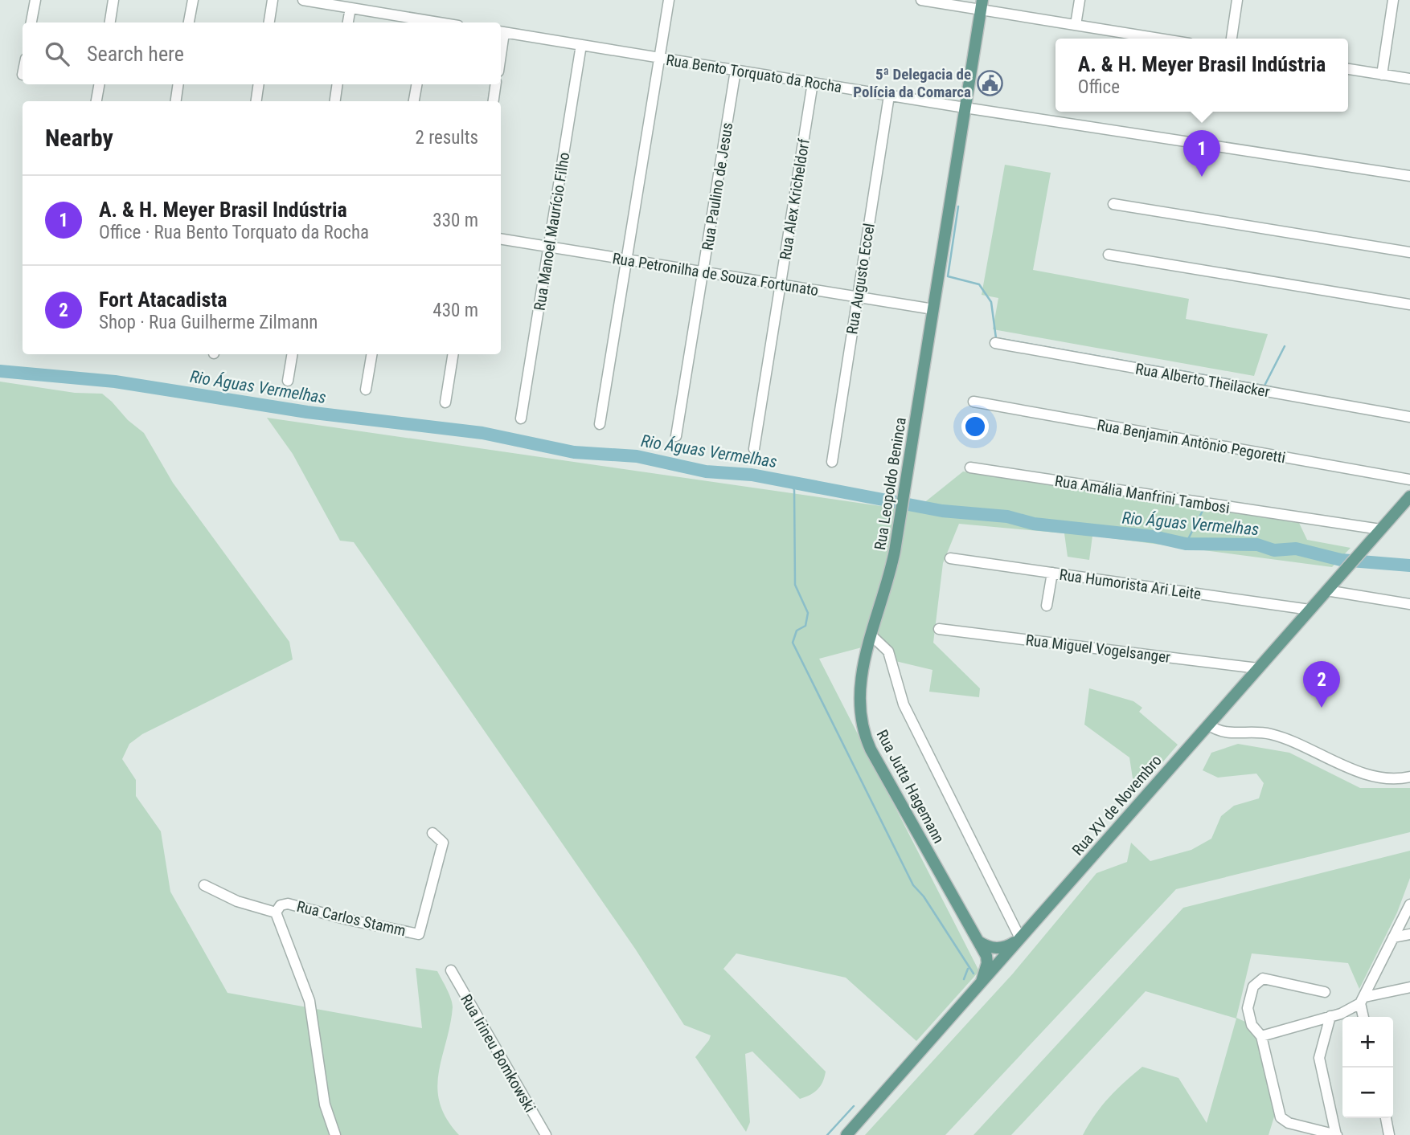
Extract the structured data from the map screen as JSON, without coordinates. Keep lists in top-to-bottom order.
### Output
{
  "streets": {
    "main road": ["Rua Leopoldo Beninca", "Rua Jutta Hagemann", "Rua XV de Novembro"],
    "street": [
      "Rua Bento Torquato da Rocha",
      "Rua Paulino de Jesus",
      "Rua Alex Kricheldorf",
      "Rua Manoel Maurício Filho",
      "Rua Petronilha de Souza Fortunato",
      "Rua Augusto Eccel",
      "Rua Alberto Theilacker",
      "Rua Benjamin Antônio Pegoretti",
      "Rua Amália Manfrini Tambosi",
      "Rua Humorista Ari Leite",
      "Rua Miguel Vogelsanger",
      "Rua Carlos Stamm",
      "Rua Irineu Bomkowski"
    ]
  },
  "crossings": [
    ["Rua Bento Torquato da Rocha", "Rua Paulino de Jesus"],
    ["Rua Bento Torquato da Rocha", "Rua Alex Kricheldorf"],
    ["Rua Bento Torquato da Rocha", "Rua Manoel Maurício Filho"],
    ["Rua Bento Torquato da Rocha", "Rua Augusto Eccel"],
    ["Rua Bento Torquato da Rocha", "Rua Leopoldo Beninca"],
    ["Rua Paulino de Jesus", "Rua Petronilha de Souza Fortunato"],
    ["Rua Alex Kricheldorf", "Rua Petronilha de Souza Fortunato"],
    ["Rua Manoel Maurício Filho", "Rua Petronilha de Souza Fortunato"],
    ["Rua Petronilha de Souza Fortunato", "Rua Augusto Eccel"],
    ["Rua Petronilha de Souza Fortunato", "Rua Leopoldo Beninca"],
    ["Rua Leopoldo Beninca", "Rua Jutta Hagemann"],
    ["Rua Amália Manfrini Tambosi", "Rua XV de Novembro"],
    ["Rua Humorista Ari Leite", "Rua XV de Novembro"],
    ["Rua Miguel Vogelsanger", "Rua XV de Novembro"],
    ["Rua Jutta Hagemann", "Rua XV de Novembro"]
  ],
  "water": ["Rio Águas Vermelhas"],
  "places": {
    "public building": ["5ª Delegacia de Polícia da Comarca"]
  },
  "page": {
    "search": "Search here",
    "popup": ["A. & H. Meyer Brasil Indústria", "Office"],
    "heading": ["Nearby", "2 results"],
    "pins": ["1", "2"],
    "list": [
      {
        "mark": "1",
        "name": "A. & H. Meyer Brasil Indústria",
        "note": "Office · Rua Bento Torquato da Rocha",
        "value": "330 m"
      },
      {
        "mark": "2",
        "name": "Fort Atacadista",
        "note": "Shop · Rua Guilherme Zilmann",
        "value": "430 m"
      }
    ],
    "map_buttons": ["+", "−"]
  }
}
